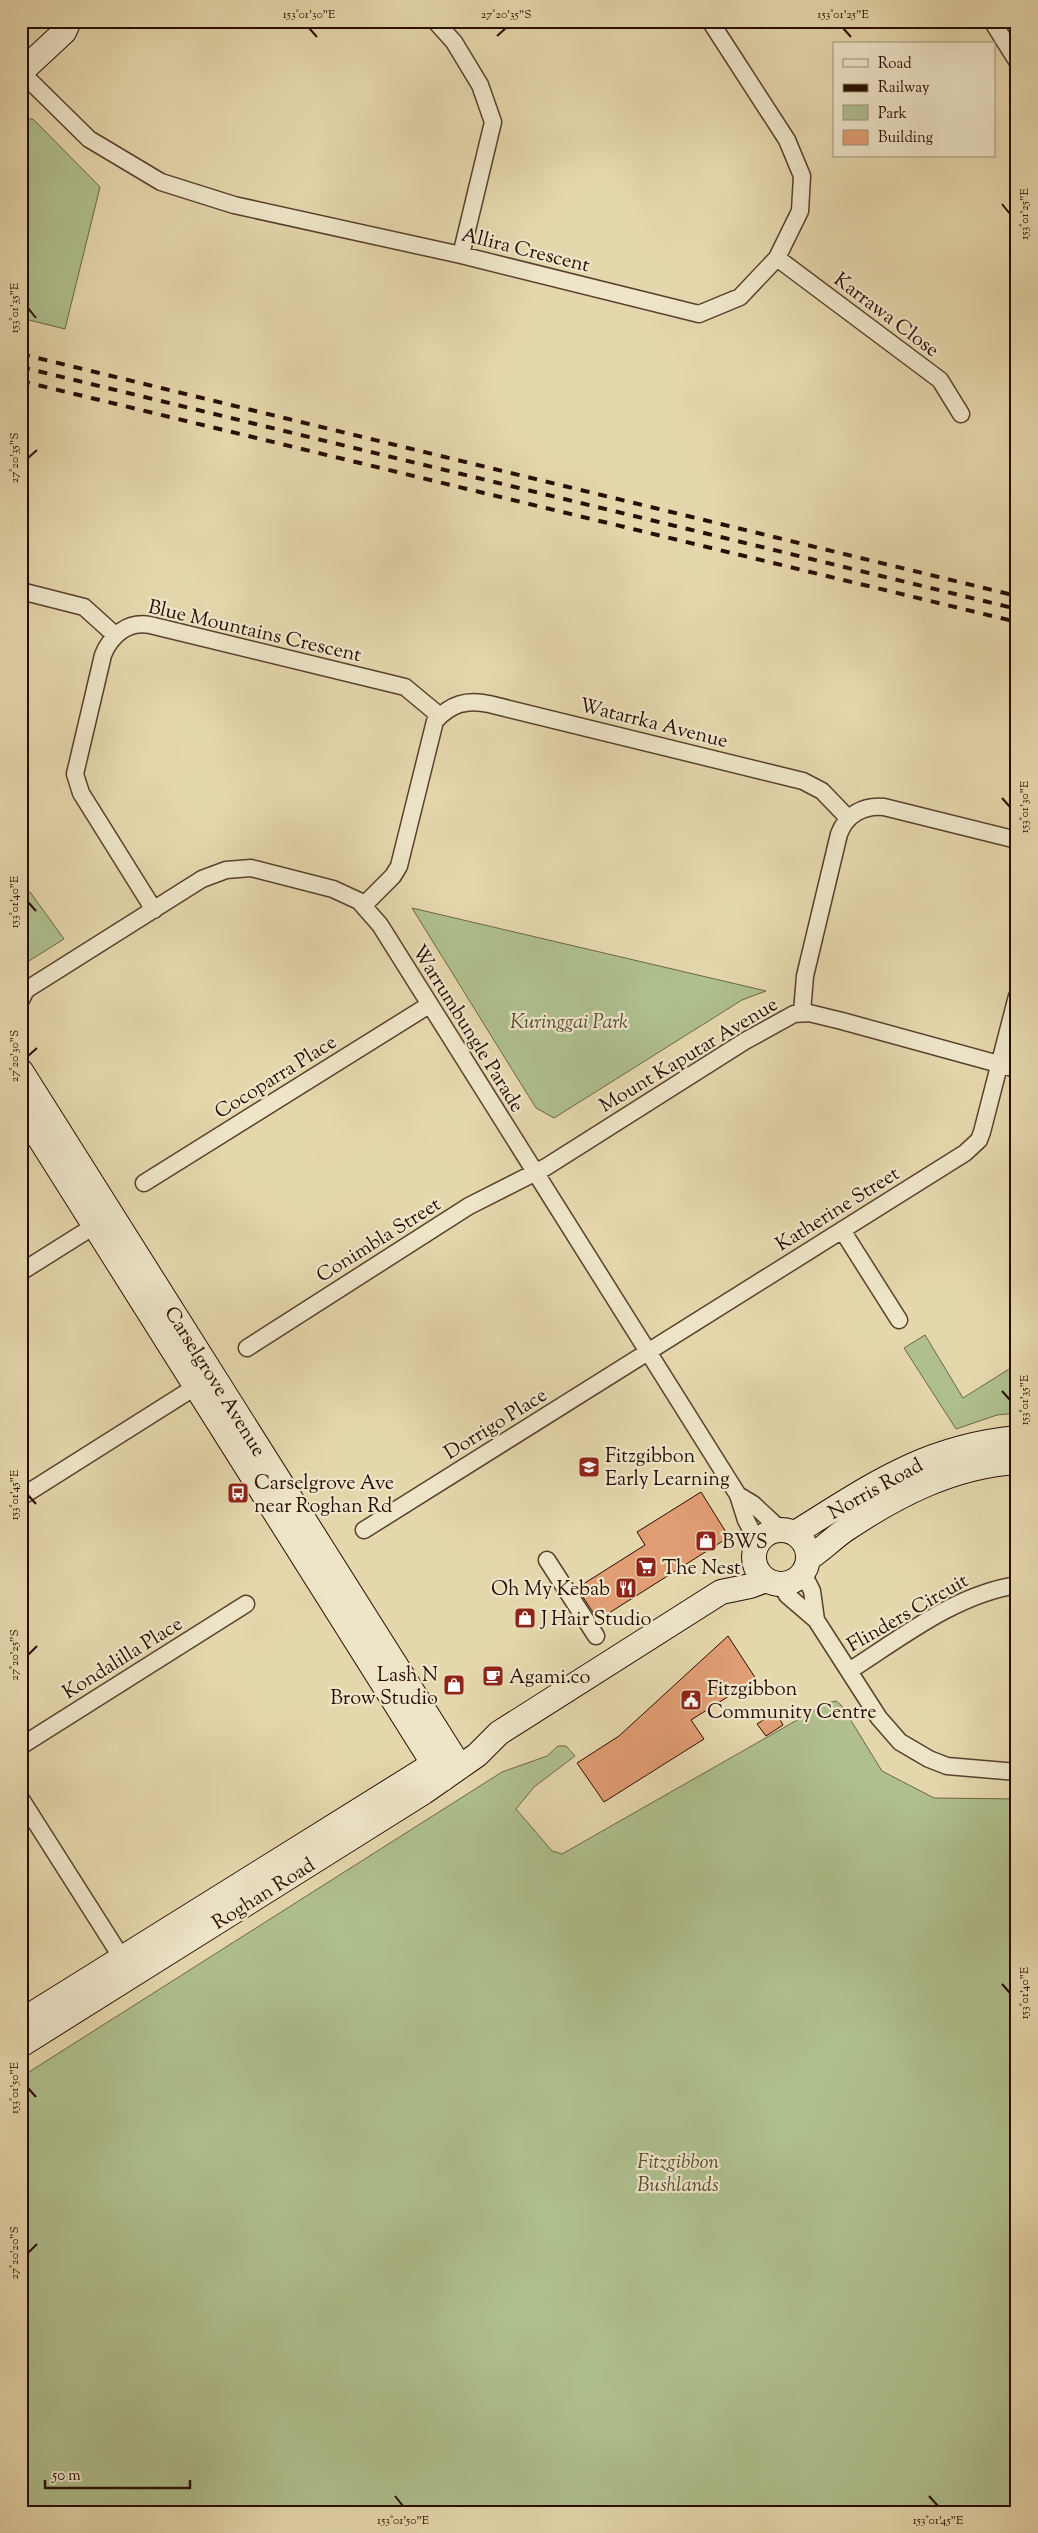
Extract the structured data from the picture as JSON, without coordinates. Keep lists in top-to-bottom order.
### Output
{
  "streets": {
    "main road": ["Carselgrove Avenue", "Norris Road", "Roghan Road"],
    "street": [
      "Allira Crescent",
      "Karrawa Close",
      "Blue Mountains Crescent",
      "Watarrka Avenue",
      "Warrumbungle Parade",
      "Mount Kaputar Avenue",
      "Cocoparra Place",
      "Katherine Street",
      "Conimbla Street",
      "Dorrigo Place",
      "Flinders Circuit",
      "Kondalilla Place"
    ]
  },
  "crossings": [
    ["Allira Crescent", "Karrawa Close"],
    ["Blue Mountains Crescent", "Watarrka Avenue"],
    ["Warrumbungle Parade", "Mount Kaputar Avenue"],
    ["Warrumbungle Parade", "Cocoparra Place"],
    ["Warrumbungle Parade", "Katherine Street"],
    ["Warrumbungle Parade", "Conimbla Street"],
    ["Warrumbungle Parade", "Dorrigo Place"],
    ["Warrumbungle Parade", "Norris Road"],
    ["Warrumbungle Parade", "Flinders Circuit"],
    ["Warrumbungle Parade", "Roghan Road"],
    ["Mount Kaputar Avenue", "Katherine Street"],
    ["Mount Kaputar Avenue", "Conimbla Street"],
    ["Katherine Street", "Dorrigo Place"],
    ["Carselgrove Avenue", "Roghan Road"],
    ["Norris Road", "Flinders Circuit"],
    ["Norris Road", "Roghan Road"],
    ["Flinders Circuit", "Roghan Road"]
  ],
  "parks": ["Kuringgai Park", "Fitzgibbon Bushlands"],
  "places": {
    "school or university": ["Fitzgibbon Early Learning"],
    "bus stop": ["Carselgrove Ave near Roghan Rd"],
    "shop": ["BWS", "J Hair Studio", "Lash N Brow Studio"],
    "supermarket": ["The Nest"],
    "restaurant": ["Oh My Kebab"],
    "cafe": ["Agami.co"],
    "public building": ["Fitzgibbon Community Centre"]
  },
  "legend": [
    "Road",
    "Railway",
    "Park",
    "Building"
  ],
  "scale_bar": "50 m",
  "coordinates": [
    "153°01'30\"E",
    "27°20'35\"S",
    "153°01'25\"E",
    "153°01'35\"E",
    "153°01'40\"E",
    "27°20'30\"S",
    "153°01'45\"E",
    "27°20'25\"S",
    "153°01'50\"E",
    "27°20'20\"S"
  ]
}
